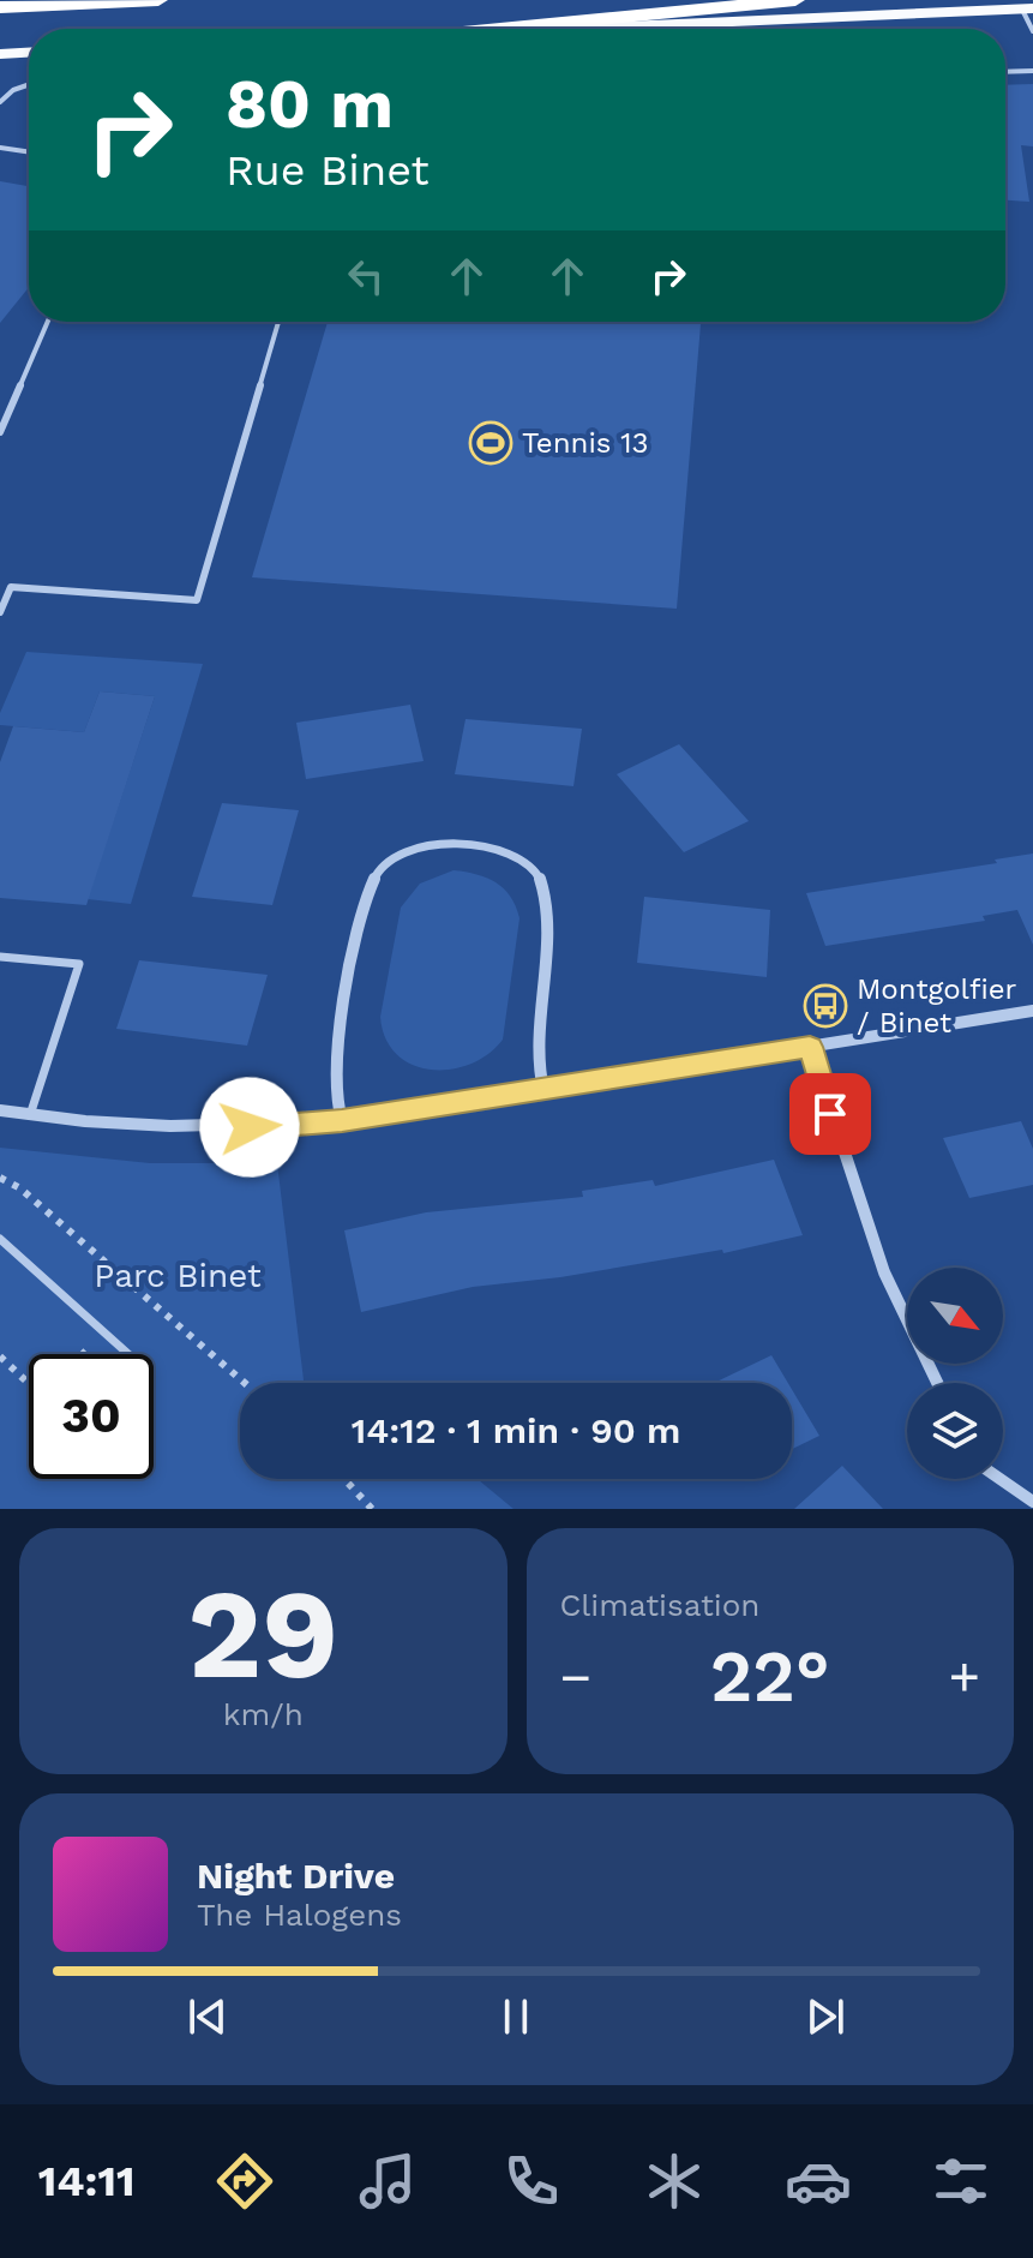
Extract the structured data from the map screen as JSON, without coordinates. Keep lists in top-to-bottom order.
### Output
{
  "parks": ["Parc Binet"],
  "places": {
    "sports": ["Tennis 13"],
    "bus stop": ["Montgolfier / Binet"]
  },
  "north": "bottom right",
  "page": {
    "turn": ["80 m", "Rue Binet"],
    "limit": "30",
    "trip": "14:12 · 1 min · 90 m",
    "tile": [
      ["29", "km/h"],
      "Climatisation"
    ],
    "heat": ["−", "22°", "+"],
    "song": ["Night Drive", "The Halogens"],
    "tabs": "14:11"
  }
}
